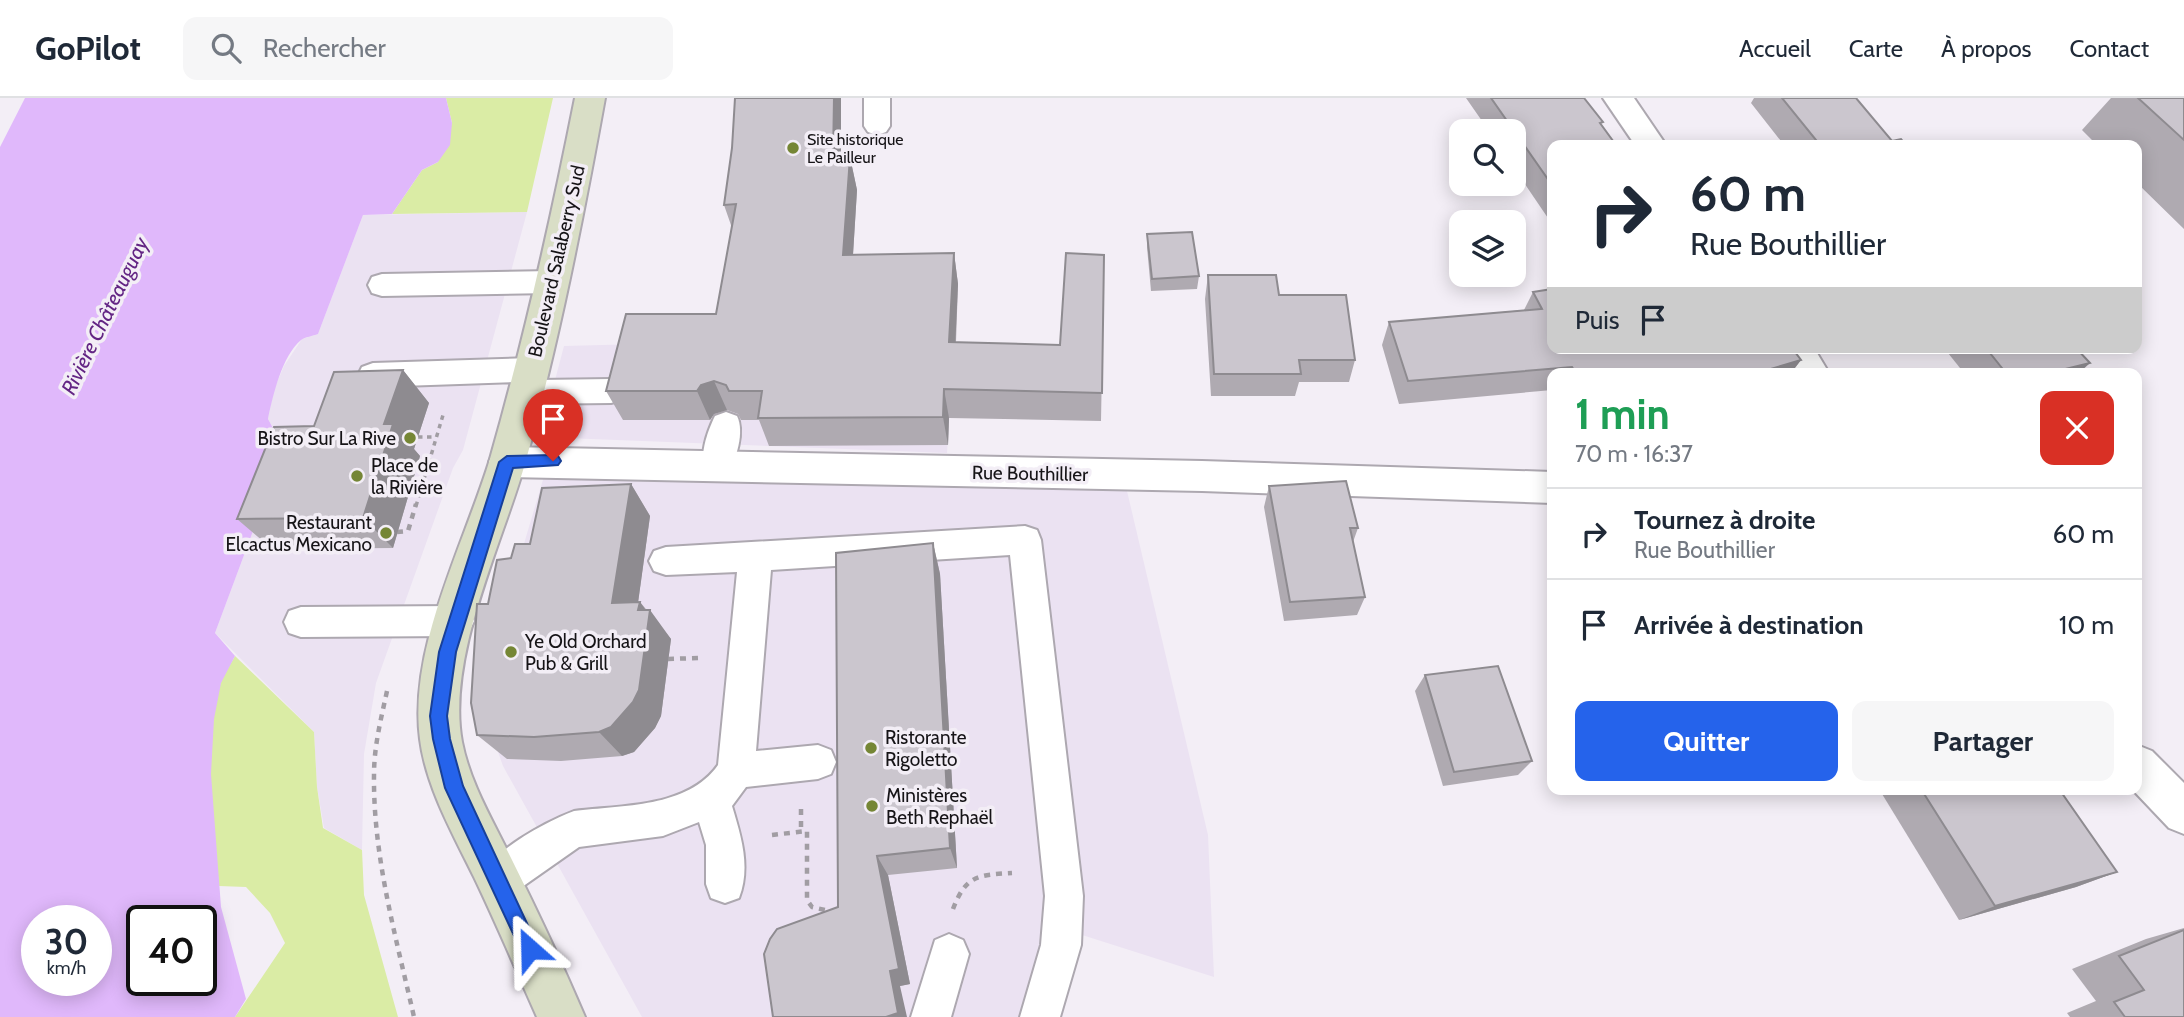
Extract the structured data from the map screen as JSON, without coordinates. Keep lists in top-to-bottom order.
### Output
{
  "streets": {
    "street": ["Boulevard Salaberry Sud", "Rue Bouthillier"]
  },
  "crossings": [
    ["Boulevard Salaberry Sud", "Rue Bouthillier"]
  ],
  "water": ["Rivière Châteauguay"],
  "places": [
    "Site historique Le Pailleur",
    "Bistro Sur La Rive",
    "Place de la Rivière",
    "Restaurant Elcactus Mexicano",
    "Ye Old Orchard Pub & Grill",
    "Ristorante Rigoletto",
    "Ministères Beth Rephaël"
  ],
  "page": {
    "header": "GoPilot",
    "search": "Rechercher",
    "nav": [
      "Accueil",
      "Carte",
      "À propos",
      "Contact"
    ],
    "turn": ["60 m", "Rue Bouthillier"],
    "then": "Puis",
    "heading": ["1 min", "70 m · 16:37"],
    "list": [
      {
        "name": "Tournez à droite",
        "note": "Rue Bouthillier",
        "value": "60 m"
      },
      {
        "name": "Arrivée à destination",
        "value": "10 m"
      }
    ],
    "buttons": ["Quitter", "Partager"],
    "speed": "30 km/h",
    "limit": "40"
  }
}
